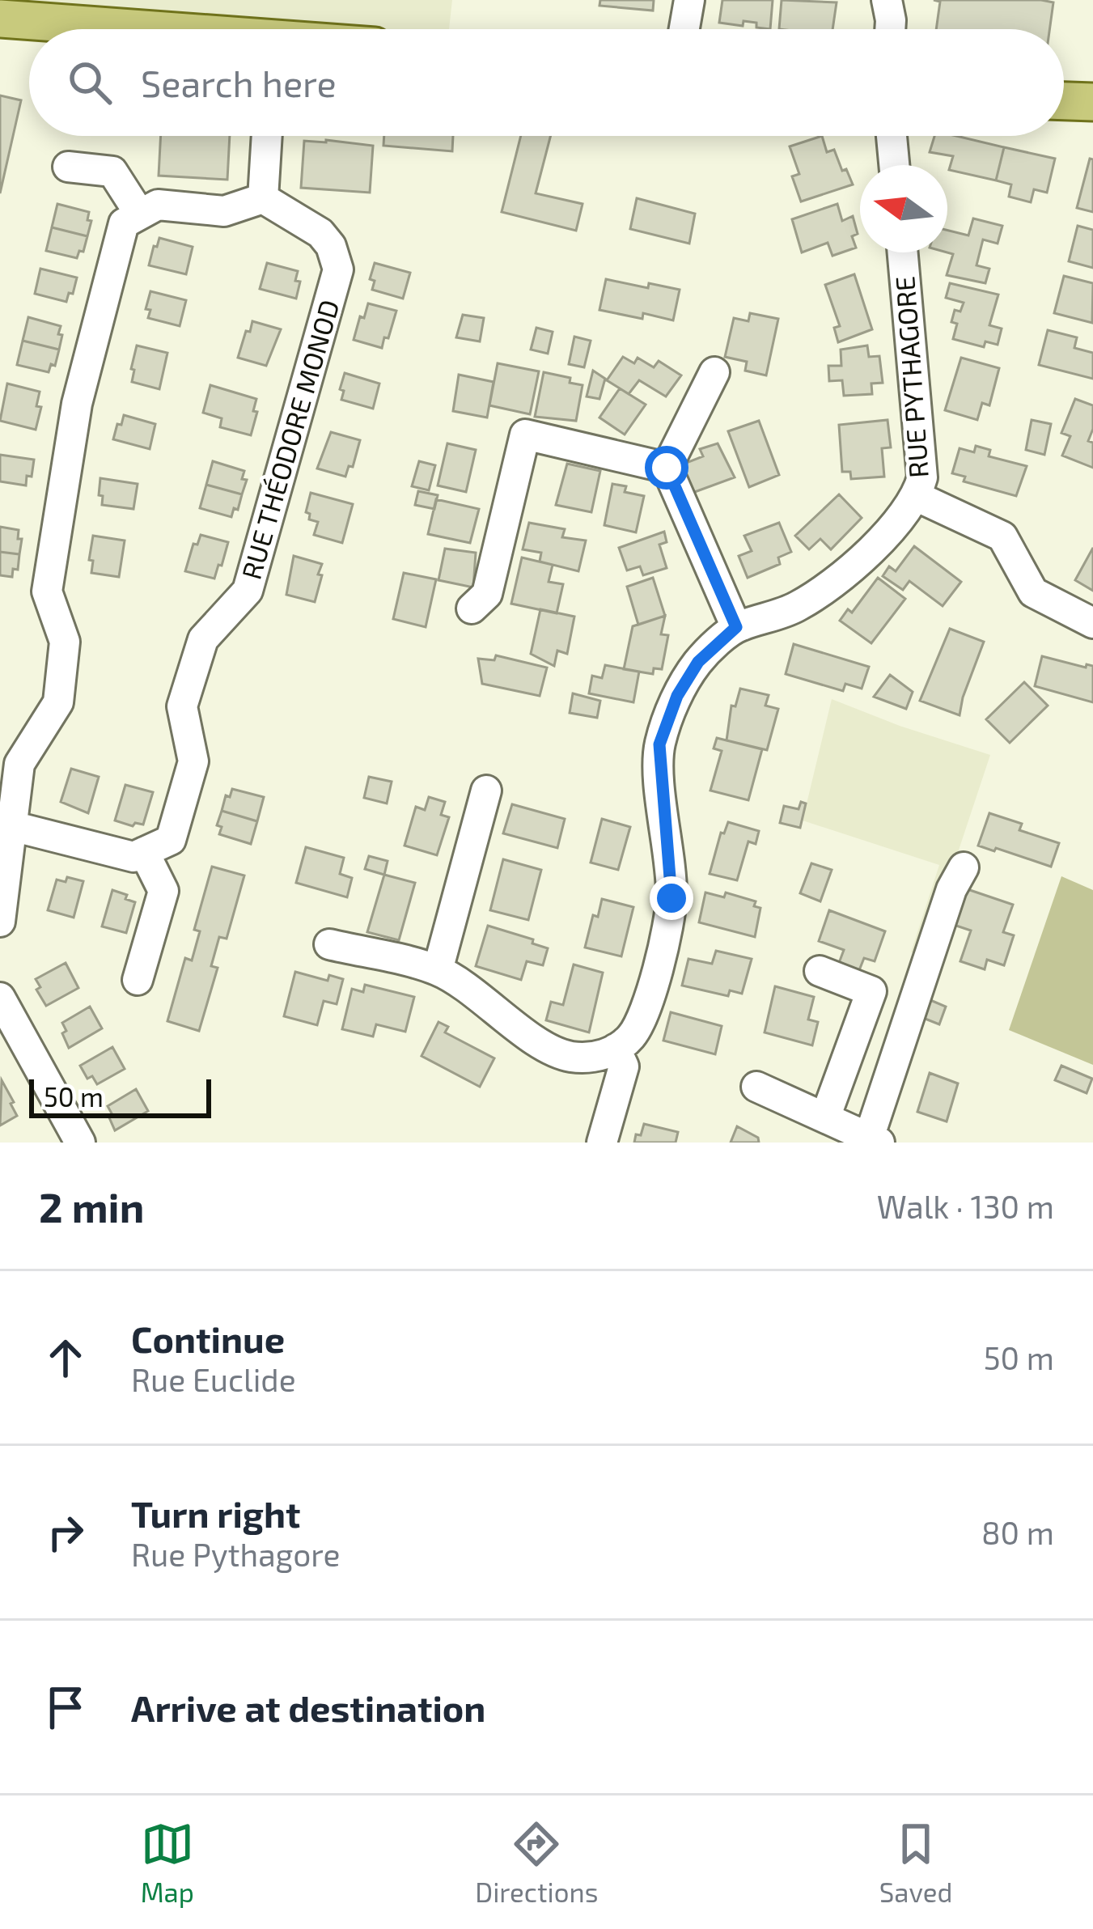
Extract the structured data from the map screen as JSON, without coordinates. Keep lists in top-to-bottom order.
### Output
{
  "streets": {
    "street": ["RUE PYTHAGORE", "RUE THÉODORE MONOD"]
  },
  "scale_bar": "50 m",
  "north": "left",
  "page": {
    "search": "Search here",
    "scale": "50 m",
    "heading": ["2 min", "Walk · 130 m"],
    "list": [
      ["Continue", "Rue Euclide", "50 m"],
      ["Turn right", "Rue Pythagore", "80 m"],
      "Arrive at destination"
    ],
    "nav": ["Map", "Directions", "Saved"]
  }
}
